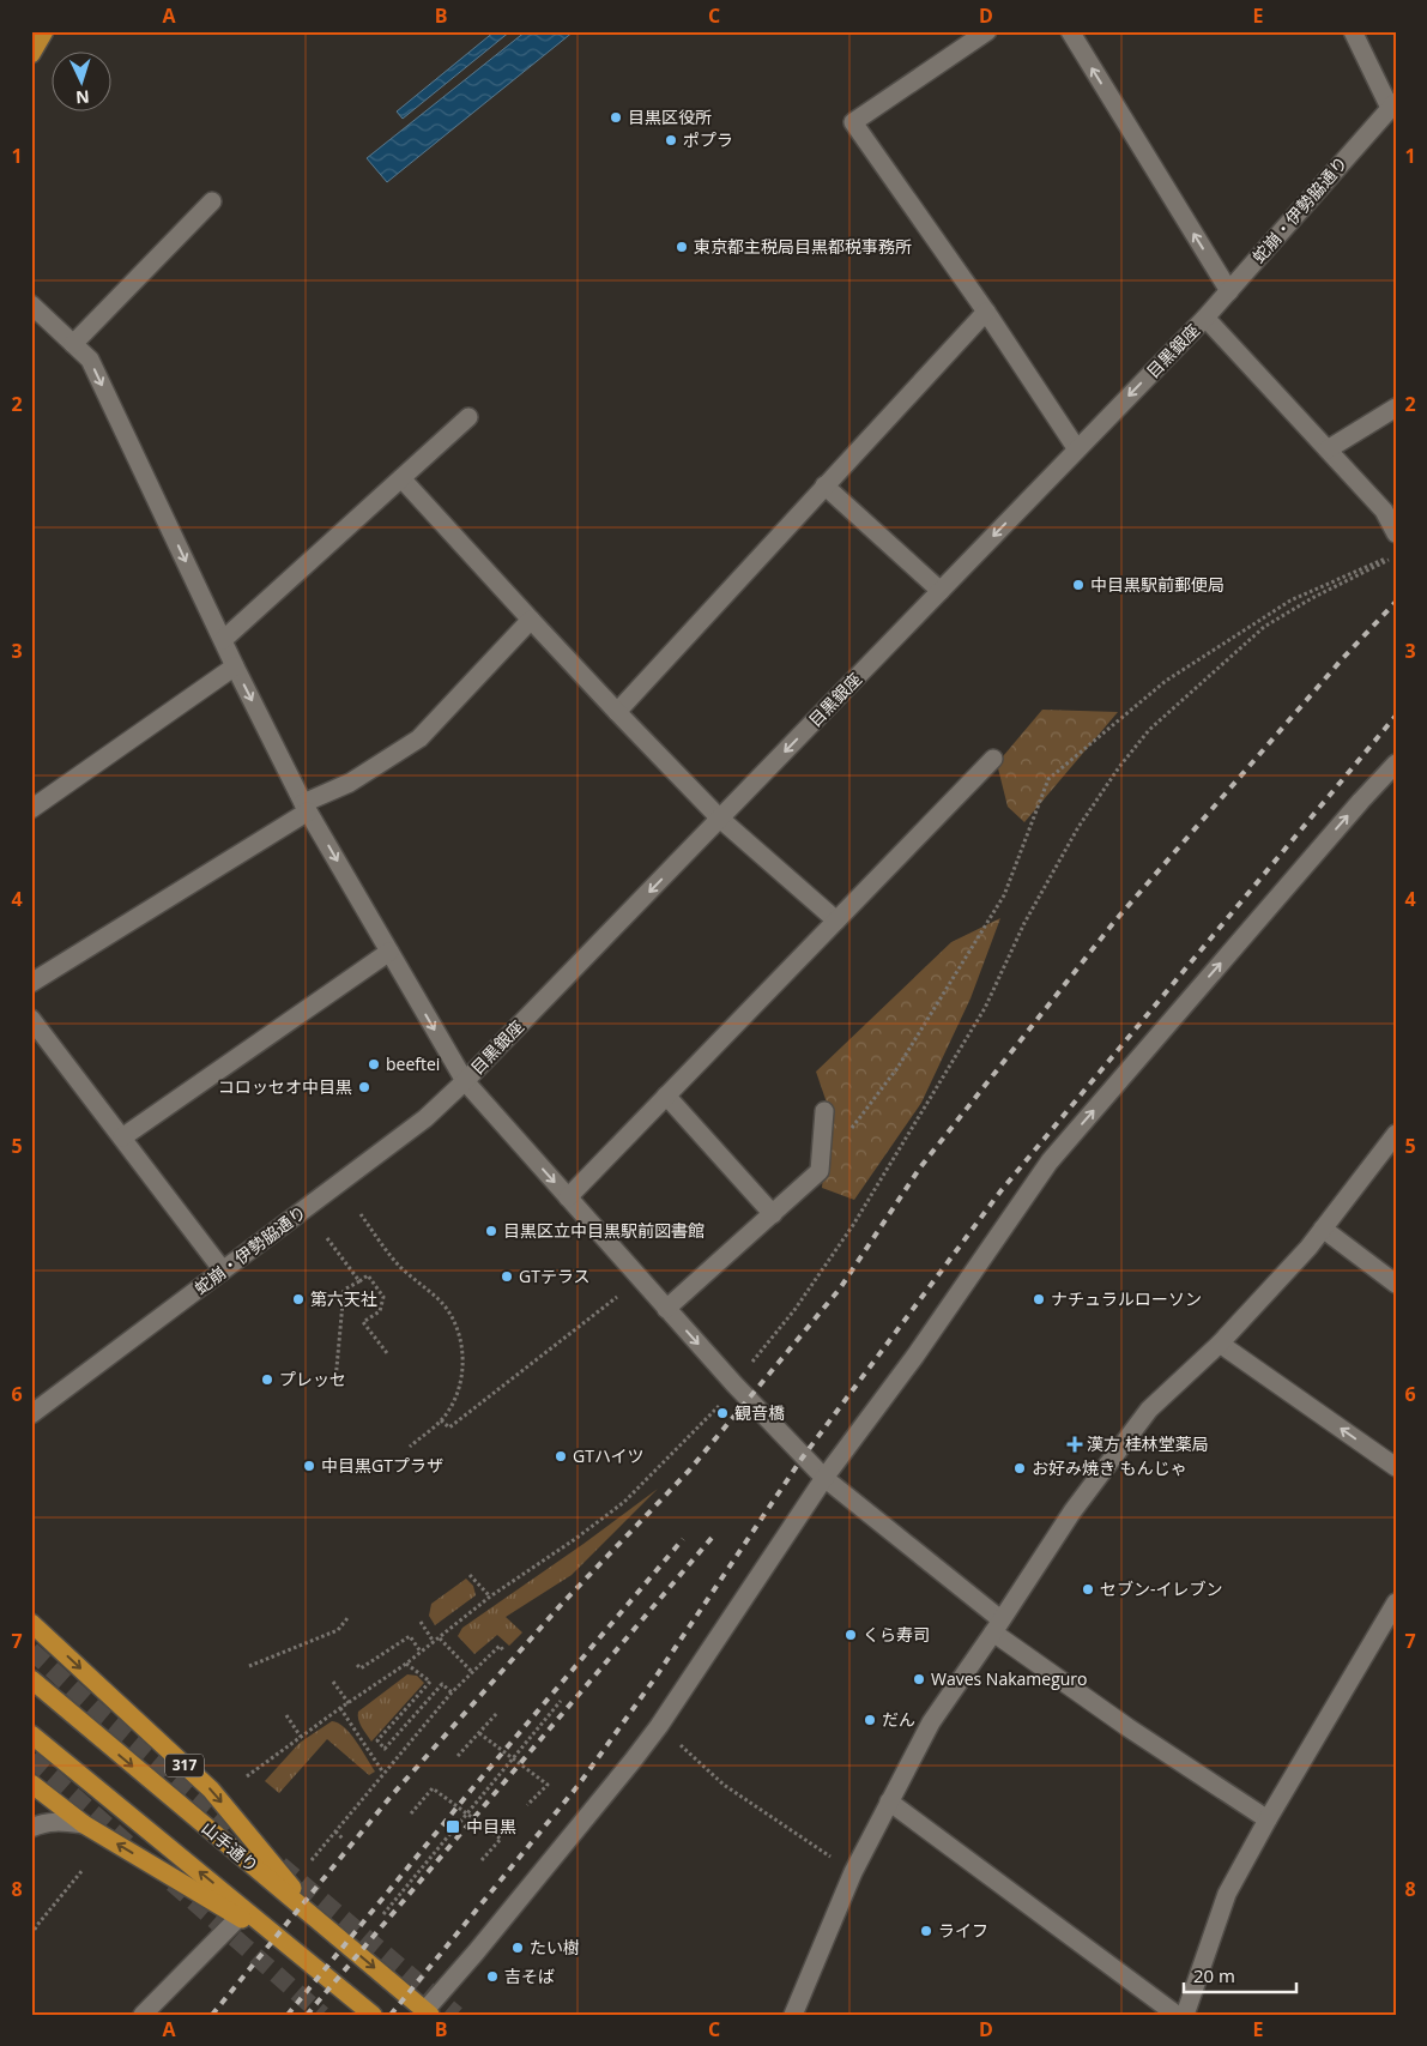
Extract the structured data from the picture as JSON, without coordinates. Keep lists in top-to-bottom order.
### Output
{
  "streets": {
    "main road": ["317", "山手通り"],
    "street": ["蛇崩・伊勢脇通り", "目黒銀座"]
  },
  "crossings": [
    ["蛇崩・伊勢脇通り", "目黒銀座"],
    ["317", "山手通り"]
  ],
  "places": {
    "other": [
      "目黒区役所",
      "ポプラ",
      "東京都主税局目黒都税事務所",
      "中目黒駅前郵便局",
      "beeftei",
      "コロッセオ中目黒",
      "目黒区立中目黒駅前図書館",
      "GTテラス",
      "第六天社",
      "ナチュラルローソン",
      "プレッセ",
      "観音橋",
      "GTハイツ",
      "中目黒GTプラザ",
      "お好み焼き もんじゃ",
      "セブン-イレブン",
      "くら寿司",
      "Waves Nakameguro",
      "だん",
      "ライフ",
      "たい樹",
      "吉そば"
    ],
    "health": ["漢方 桂林堂薬局"],
    "transit": ["中目黒"]
  },
  "scale_bar": "20 m",
  "north": "bottom",
  "grid": {
    "columns": [
      "A",
      "B",
      "C",
      "D",
      "E"
    ],
    "rows": [
      "1",
      "2",
      "3",
      "4",
      "5",
      "6",
      "7",
      "8"
    ]
  }
}
